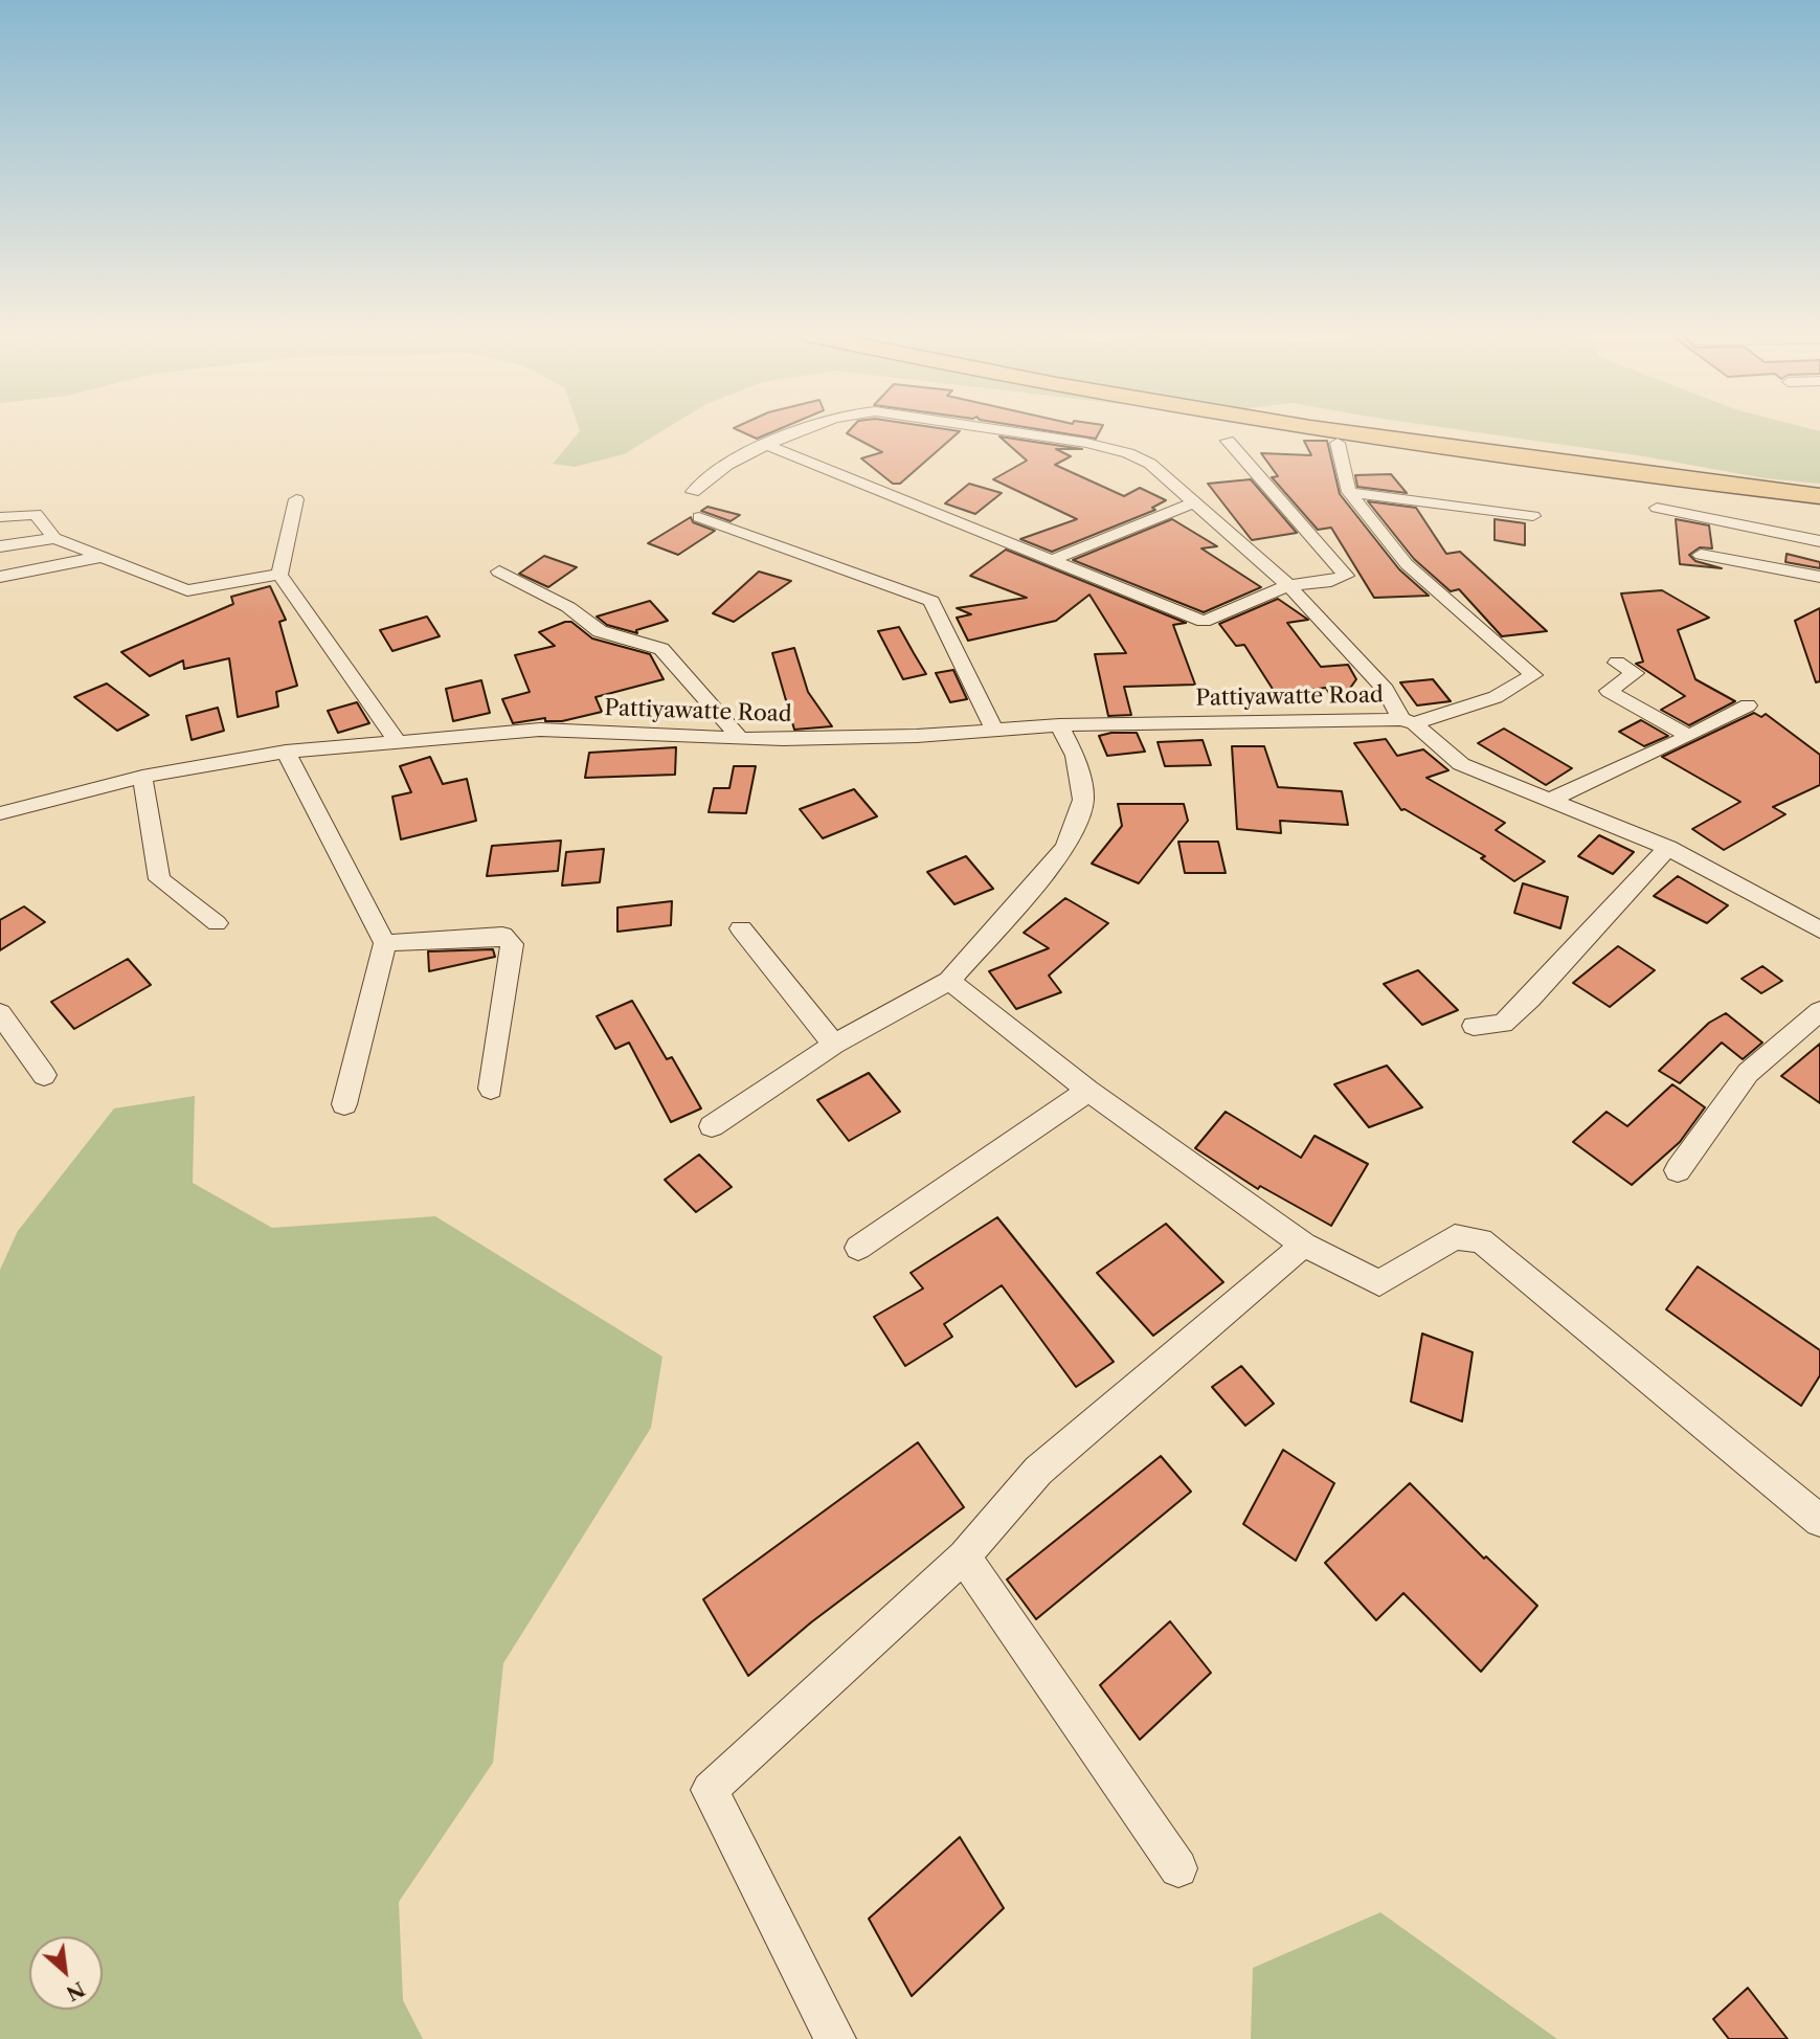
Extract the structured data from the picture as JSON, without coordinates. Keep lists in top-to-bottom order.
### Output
{
  "streets": {
    "street": ["Pattiyawatte Road"]
  },
  "north": "bottom right"
}
